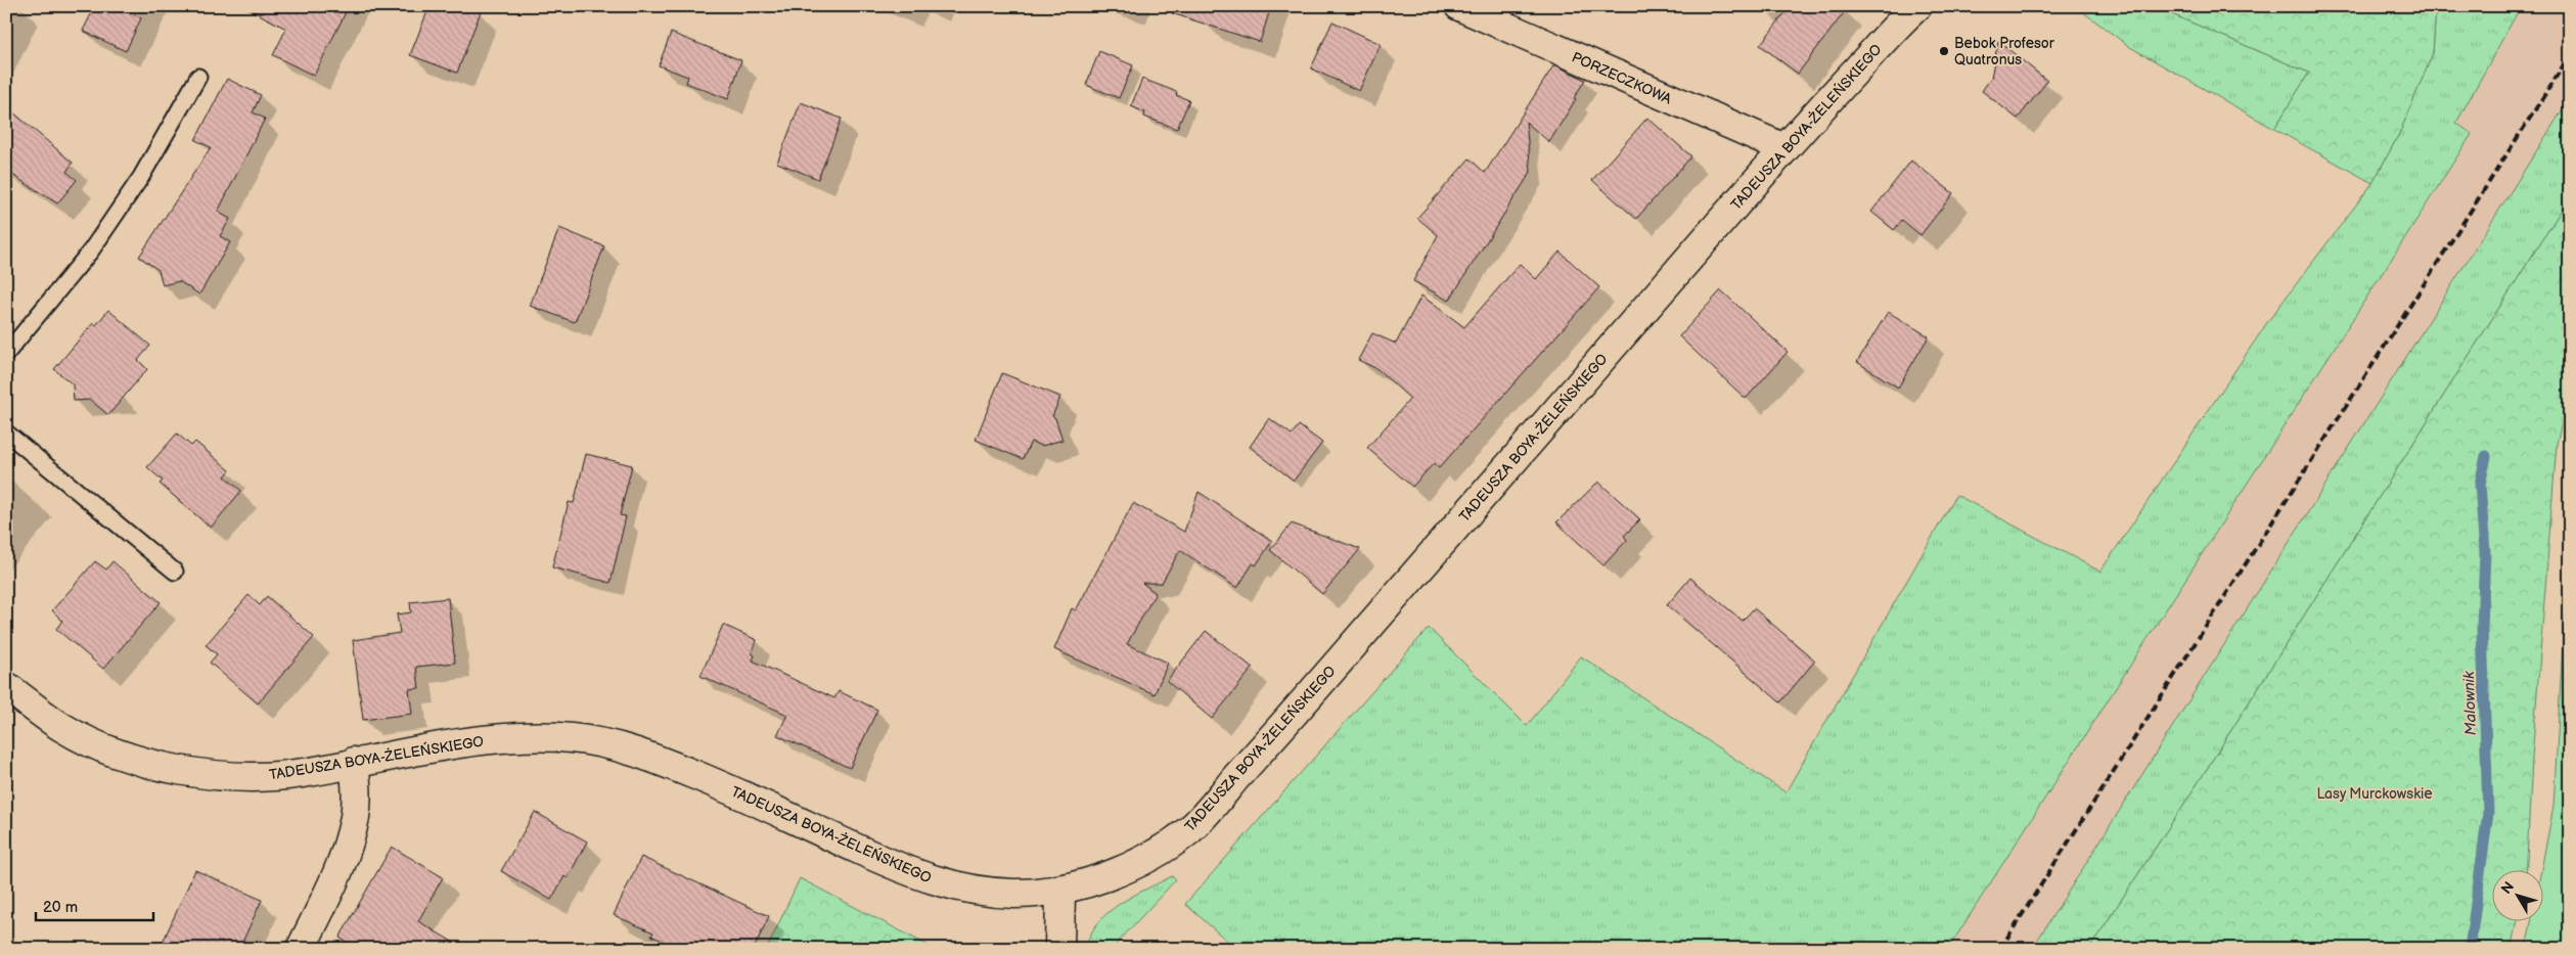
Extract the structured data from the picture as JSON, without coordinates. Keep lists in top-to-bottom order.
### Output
{
  "streets": {
    "street": ["PORZECZKOWA", "TADEUSZA BOYA-ŻELEŃSKIEGO"]
  },
  "crossings": [
    ["PORZECZKOWA", "TADEUSZA BOYA-ŻELEŃSKIEGO"]
  ],
  "water": ["Malownik"],
  "parks": ["Lasy Murckowskie"],
  "places": ["Bebok Profesor Quatronus"],
  "scale_bar": "20 m",
  "north": "top left"
}
